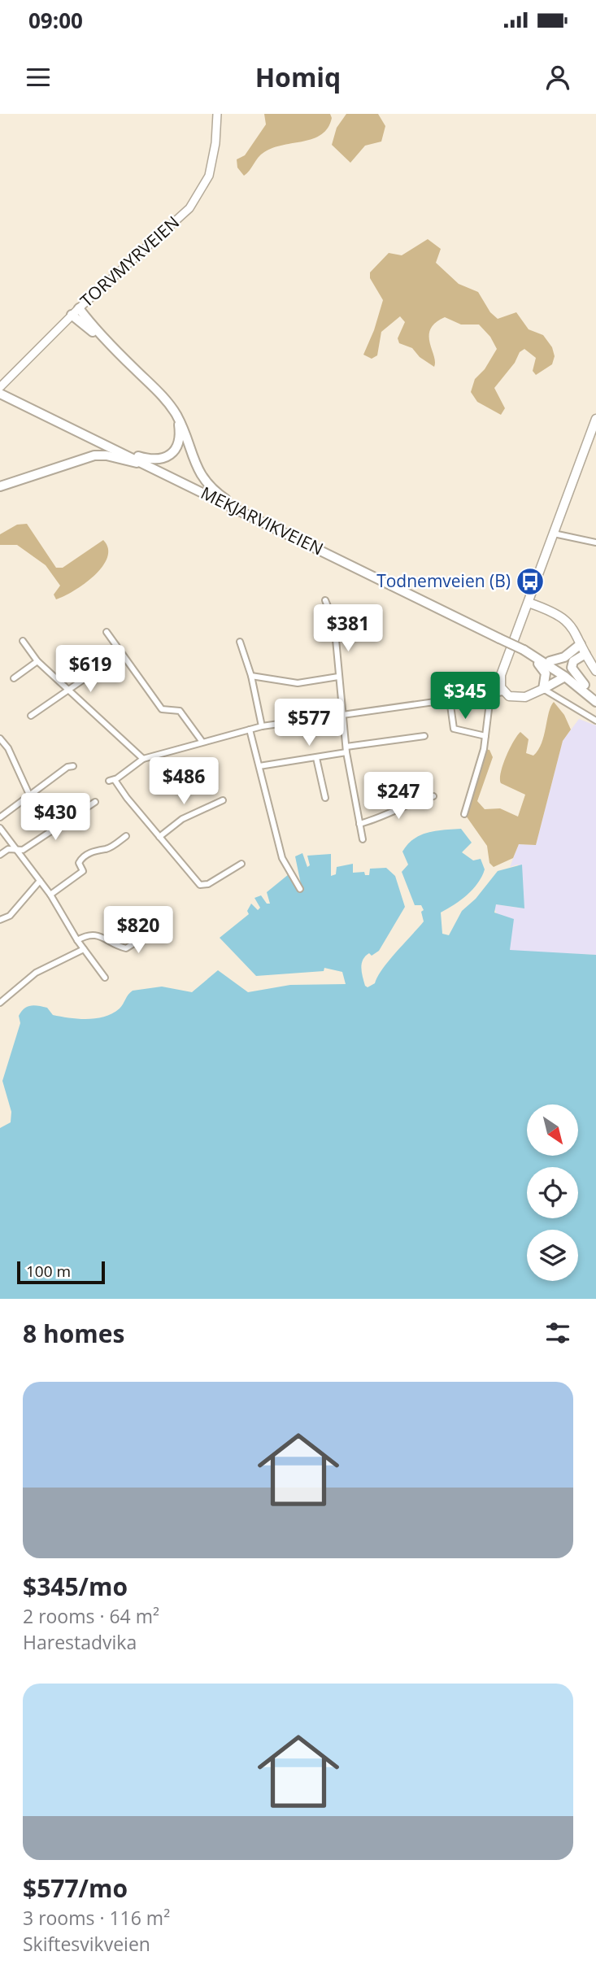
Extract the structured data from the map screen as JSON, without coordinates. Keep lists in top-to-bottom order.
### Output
{
  "streets": {
    "highway": ["MEKJARVIKVEIEN"],
    "main road": ["TORVMYRVEIEN"]
  },
  "places": {
    "bus stop": ["Todnemveien (B)"]
  },
  "scale_bar": "100 m",
  "north": "bottom right",
  "page": {
    "status": "09:00",
    "header": "Homiq",
    "price": [
      "$381",
      "$619",
      "$345",
      "$577",
      "$486",
      "$247",
      "$430",
      "$820"
    ],
    "scale": "100 m",
    "heading": "8 homes",
    "list": [
      {
        "name": "$345/mo",
        "note": "2 rooms · 64 m² · Harestadvika"
      },
      {
        "name": "$577/mo",
        "note": "3 rooms · 116 m² · Skiftesvikveien"
      }
    ]
  }
}
